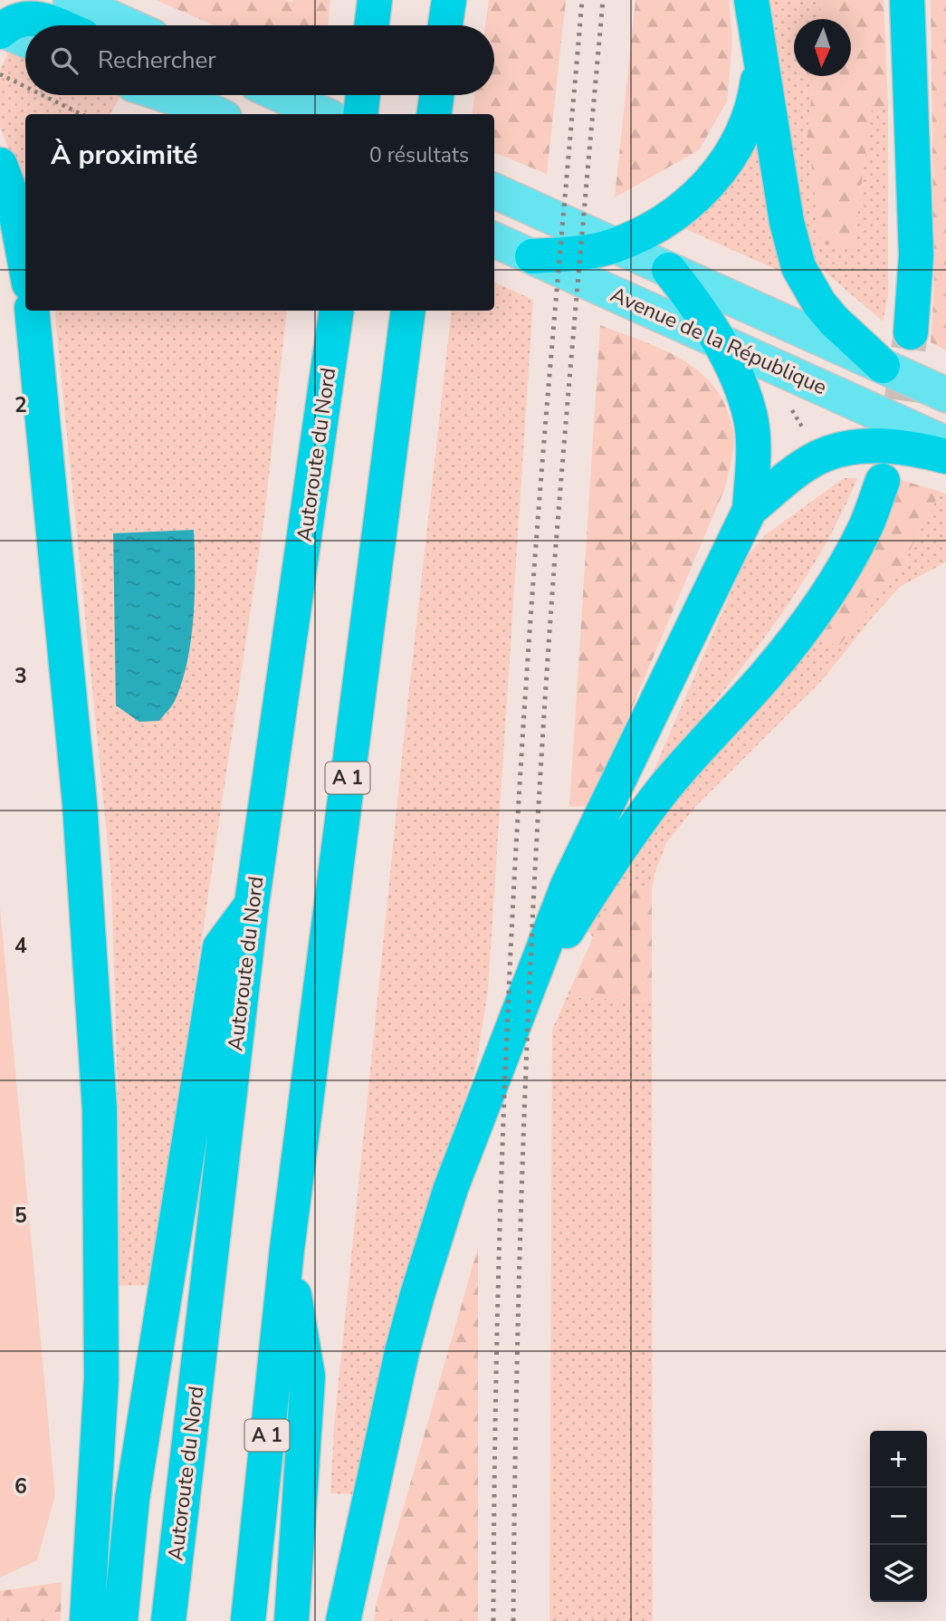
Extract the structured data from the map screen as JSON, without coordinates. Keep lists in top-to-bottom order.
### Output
{
  "streets": {
    "highway": ["Autoroute du Nord", "A 1"],
    "main road": ["Avenue de la République"]
  },
  "north": "bottom",
  "page": {
    "search": "Rechercher",
    "heading": ["À proximité", "0 résultats"],
    "map_buttons": ["+", "−"]
  },
  "grid": {
    "rows": [
      "2",
      "3",
      "4",
      "5",
      "6"
    ]
  }
}
